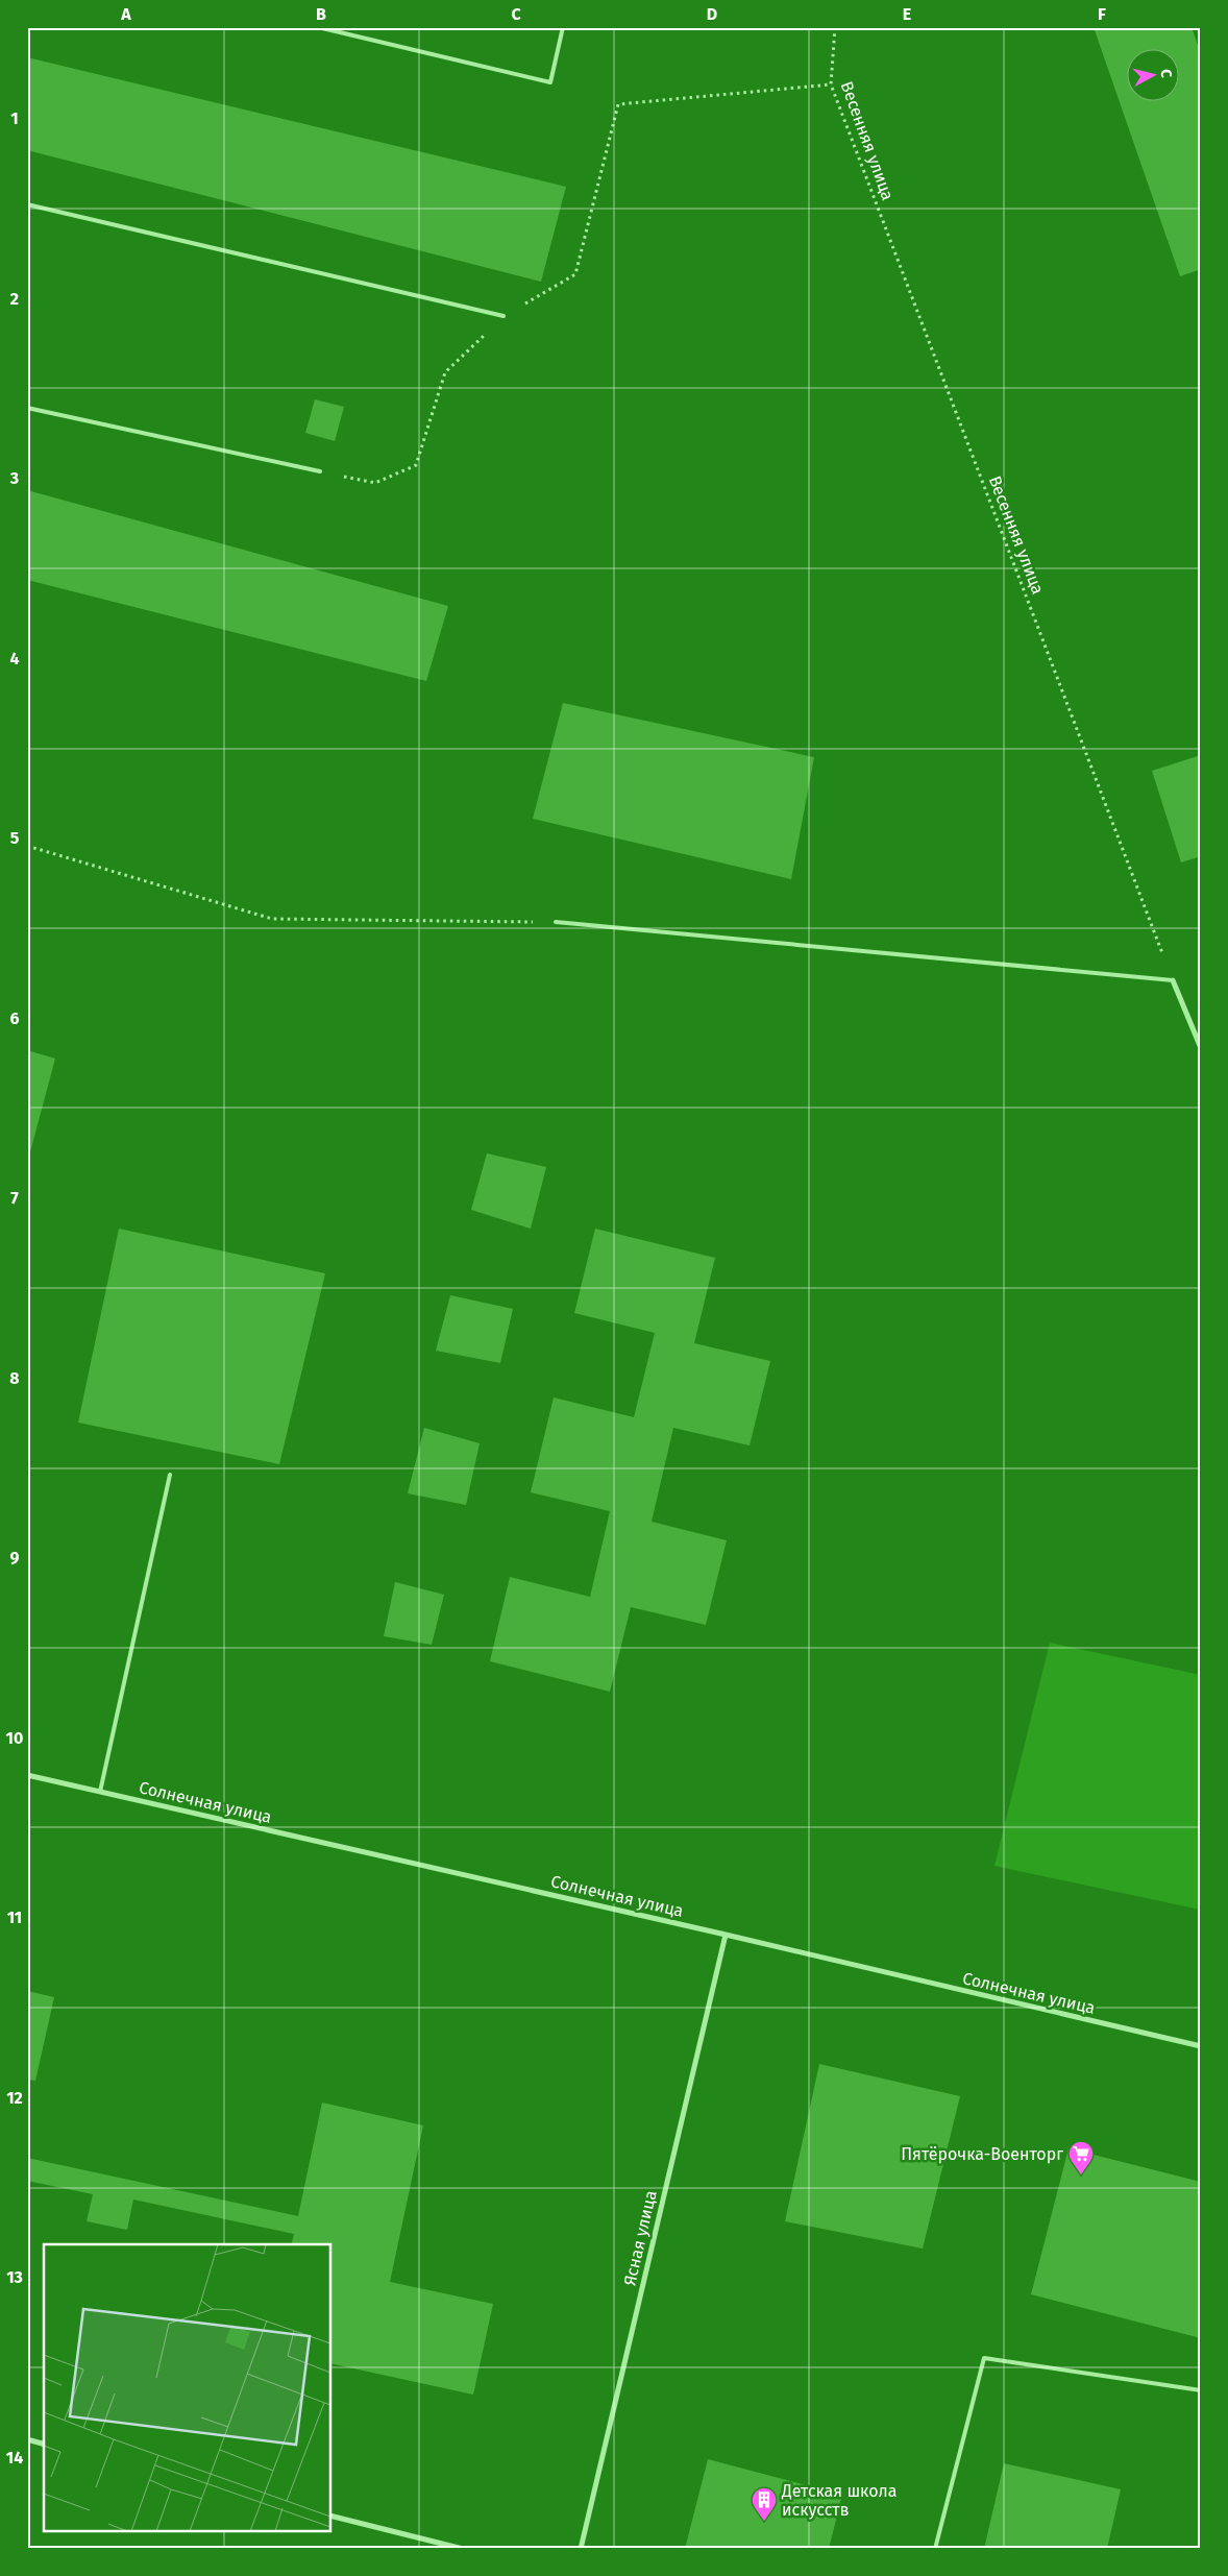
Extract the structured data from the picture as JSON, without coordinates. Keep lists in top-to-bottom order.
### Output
{
  "streets": {
    "street": ["Солнечная улица", "Ясная улица"],
    "path": ["Весенняя улица"]
  },
  "crossings": [
    ["Солнечная улица", "Ясная улица"]
  ],
  "places": {
    "supermarket": ["Пятёрочка-Военторг"],
    "building": ["Детская школа искусств"]
  },
  "north": "right",
  "grid": {
    "columns": [
      "A",
      "B",
      "C",
      "D",
      "E",
      "F"
    ],
    "rows": [
      "1",
      "2",
      "3",
      "4",
      "5",
      "6",
      "7",
      "8",
      "9",
      "10",
      "11",
      "12",
      "13",
      "14"
    ]
  }
}
